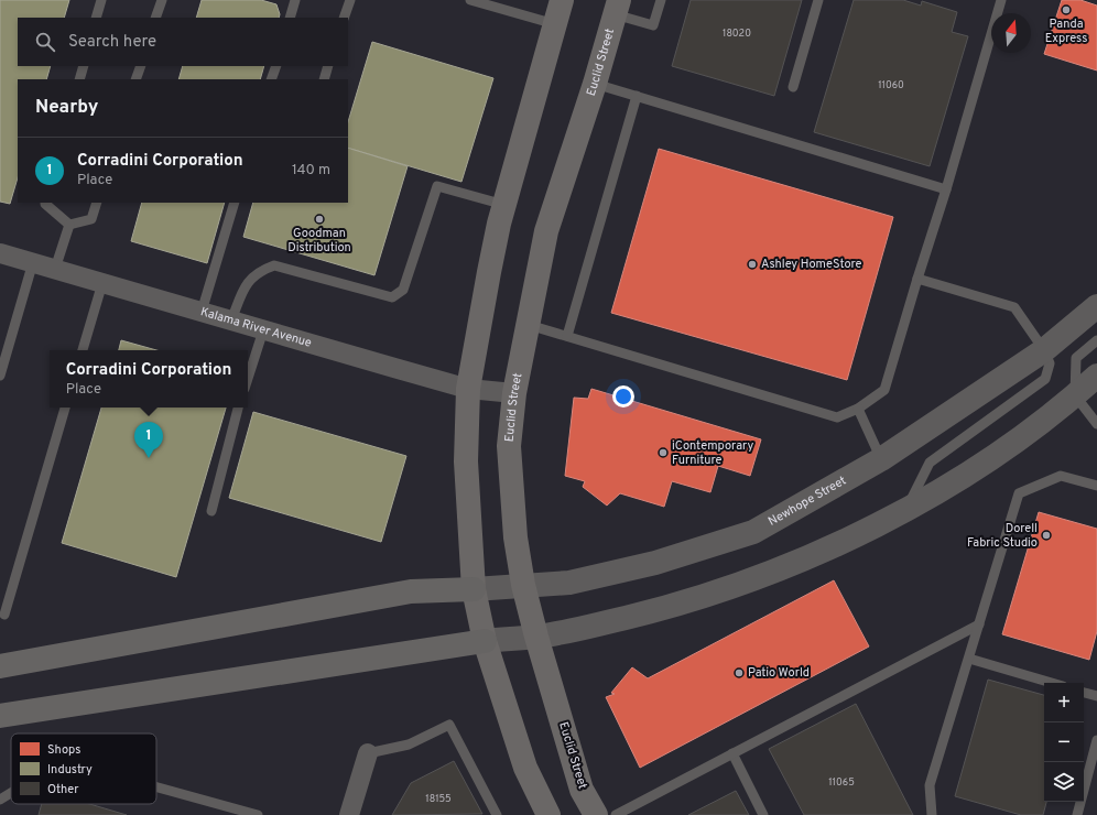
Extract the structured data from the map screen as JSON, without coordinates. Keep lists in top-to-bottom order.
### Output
{
  "streets": {
    "main road": ["Euclid Street"],
    "street": ["Kalama River Avenue", "Newhope Street"]
  },
  "crossings": [
    ["Euclid Street", "Kalama River Avenue"],
    ["Euclid Street", "Newhope Street"]
  ],
  "places": [
    "Panda Express",
    "Goodman Distribution",
    "Ashley HomeStore",
    "iContemporary Furniture",
    "Dorell Fabric Studio",
    "Patio World"
  ],
  "house_numbers": [
    "18020",
    "11060",
    "11065",
    "18155"
  ],
  "legend": ["Shops", "Industry", "Other"],
  "north": "top",
  "page": {
    "search": "Search here",
    "heading": "Nearby",
    "list": [
      {
        "mark": "1",
        "name": "Corradini Corporation",
        "note": "Place",
        "value": "140 m"
      }
    ],
    "popup": ["Corradini Corporation", "Place"],
    "pins": "1",
    "map_buttons": ["+", "−"]
  }
}
